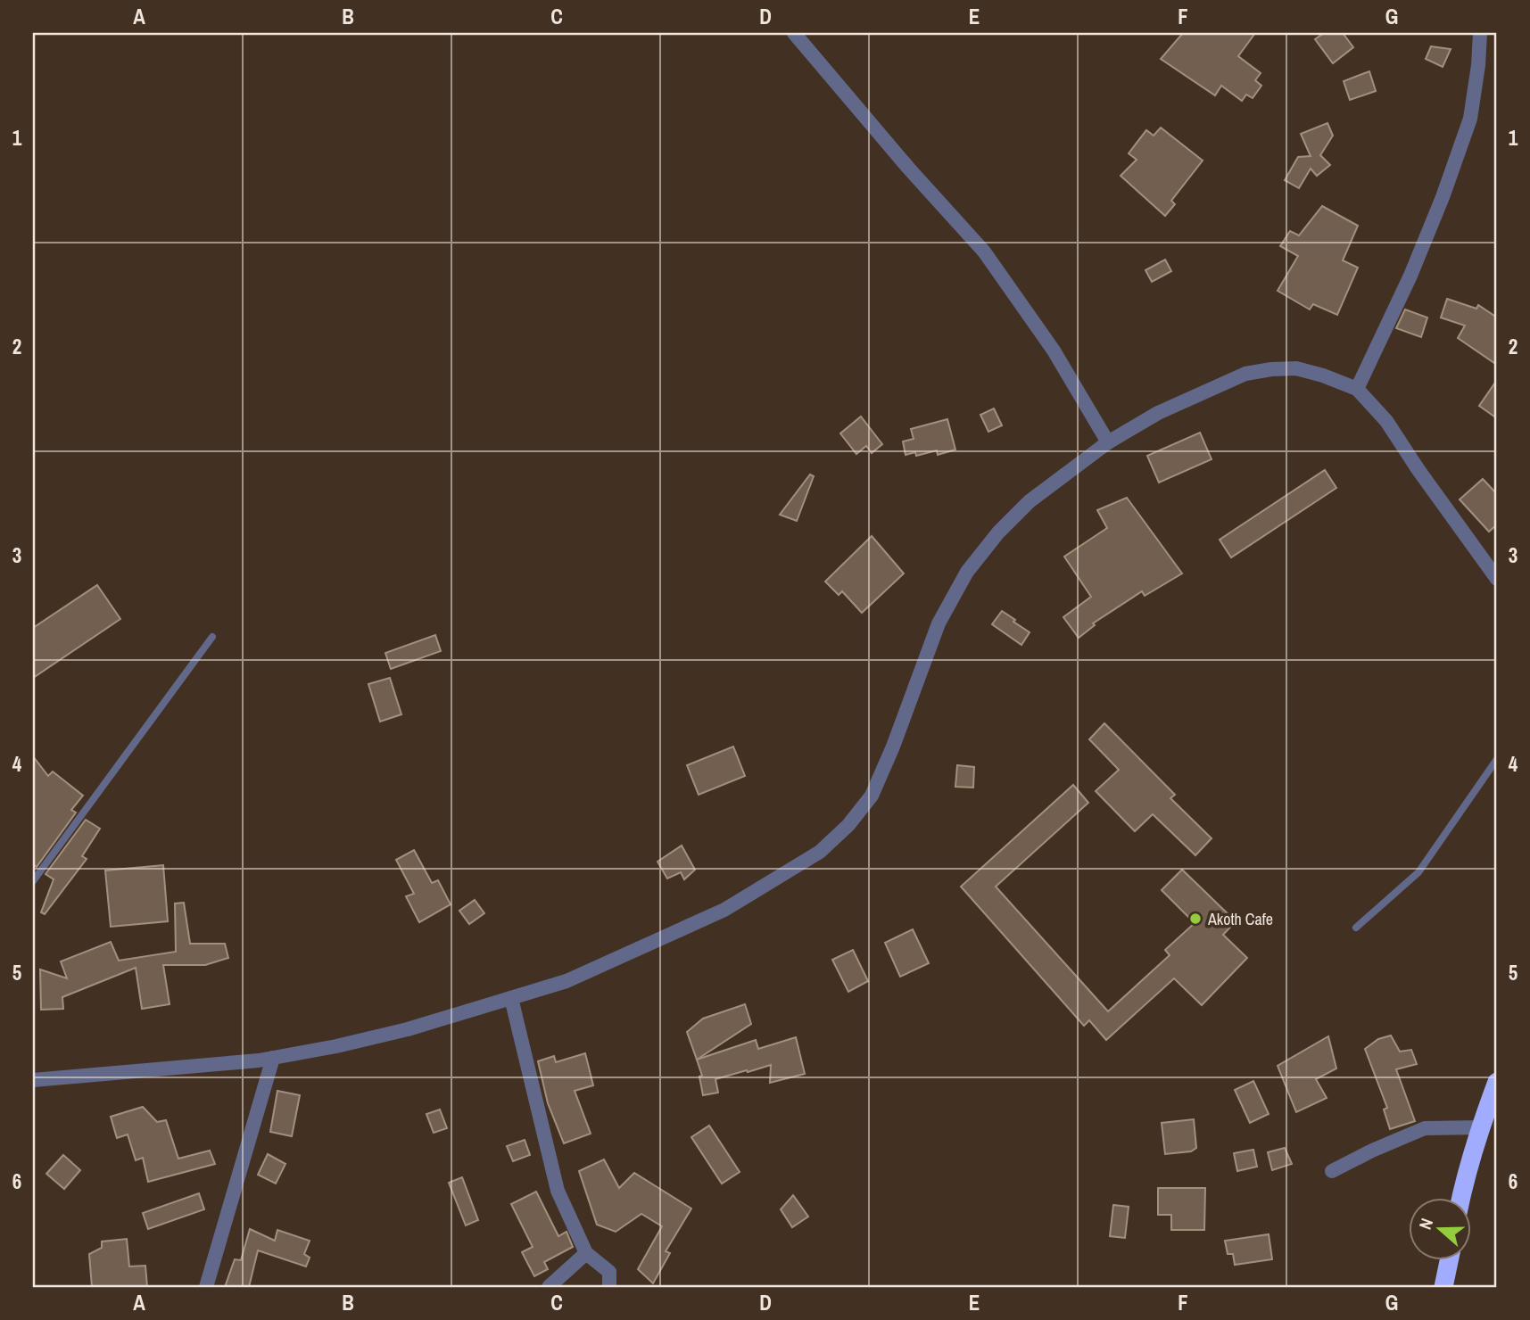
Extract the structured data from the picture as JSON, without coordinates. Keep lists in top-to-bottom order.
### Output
{
  "places": ["Akoth Cafe"],
  "north": "left",
  "grid": {
    "columns": [
      "A",
      "B",
      "C",
      "D",
      "E",
      "F",
      "G"
    ],
    "rows": [
      "1",
      "2",
      "3",
      "4",
      "5",
      "6"
    ]
  }
}
